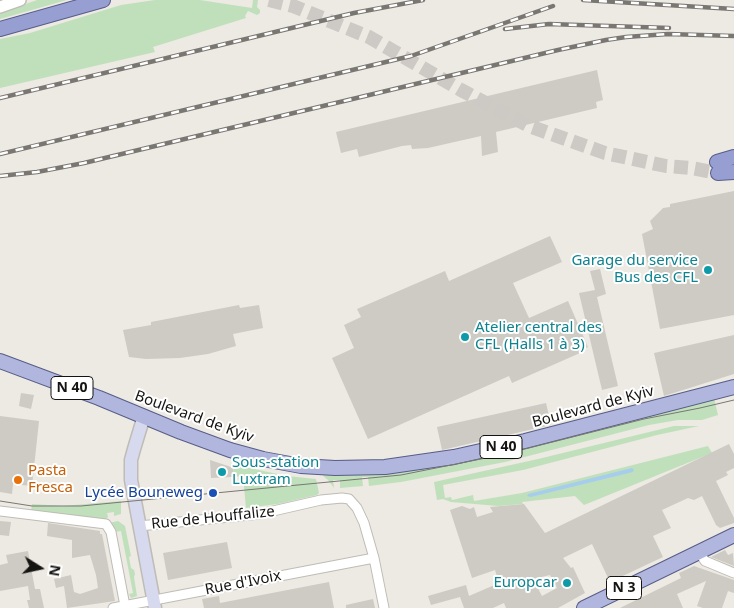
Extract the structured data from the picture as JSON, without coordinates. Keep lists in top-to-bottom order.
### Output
{
  "streets": {
    "main road": ["N 40", "Boulevard de Kyiv", "N 3"],
    "street": ["Rue de Houffalize", "Rue d'Ivoix"]
  },
  "crossings": [
    ["Rue de Houffalize", "Rue d'Ivoix"]
  ],
  "places": [
    "Garage du service Bus des CFL",
    "Atelier central des CFL (Halls 1 à 3)",
    "Sous-station Luxtram",
    "Pasta Fresca",
    "Lycée Bouneweg",
    "Europcar"
  ],
  "north": "right"
}
